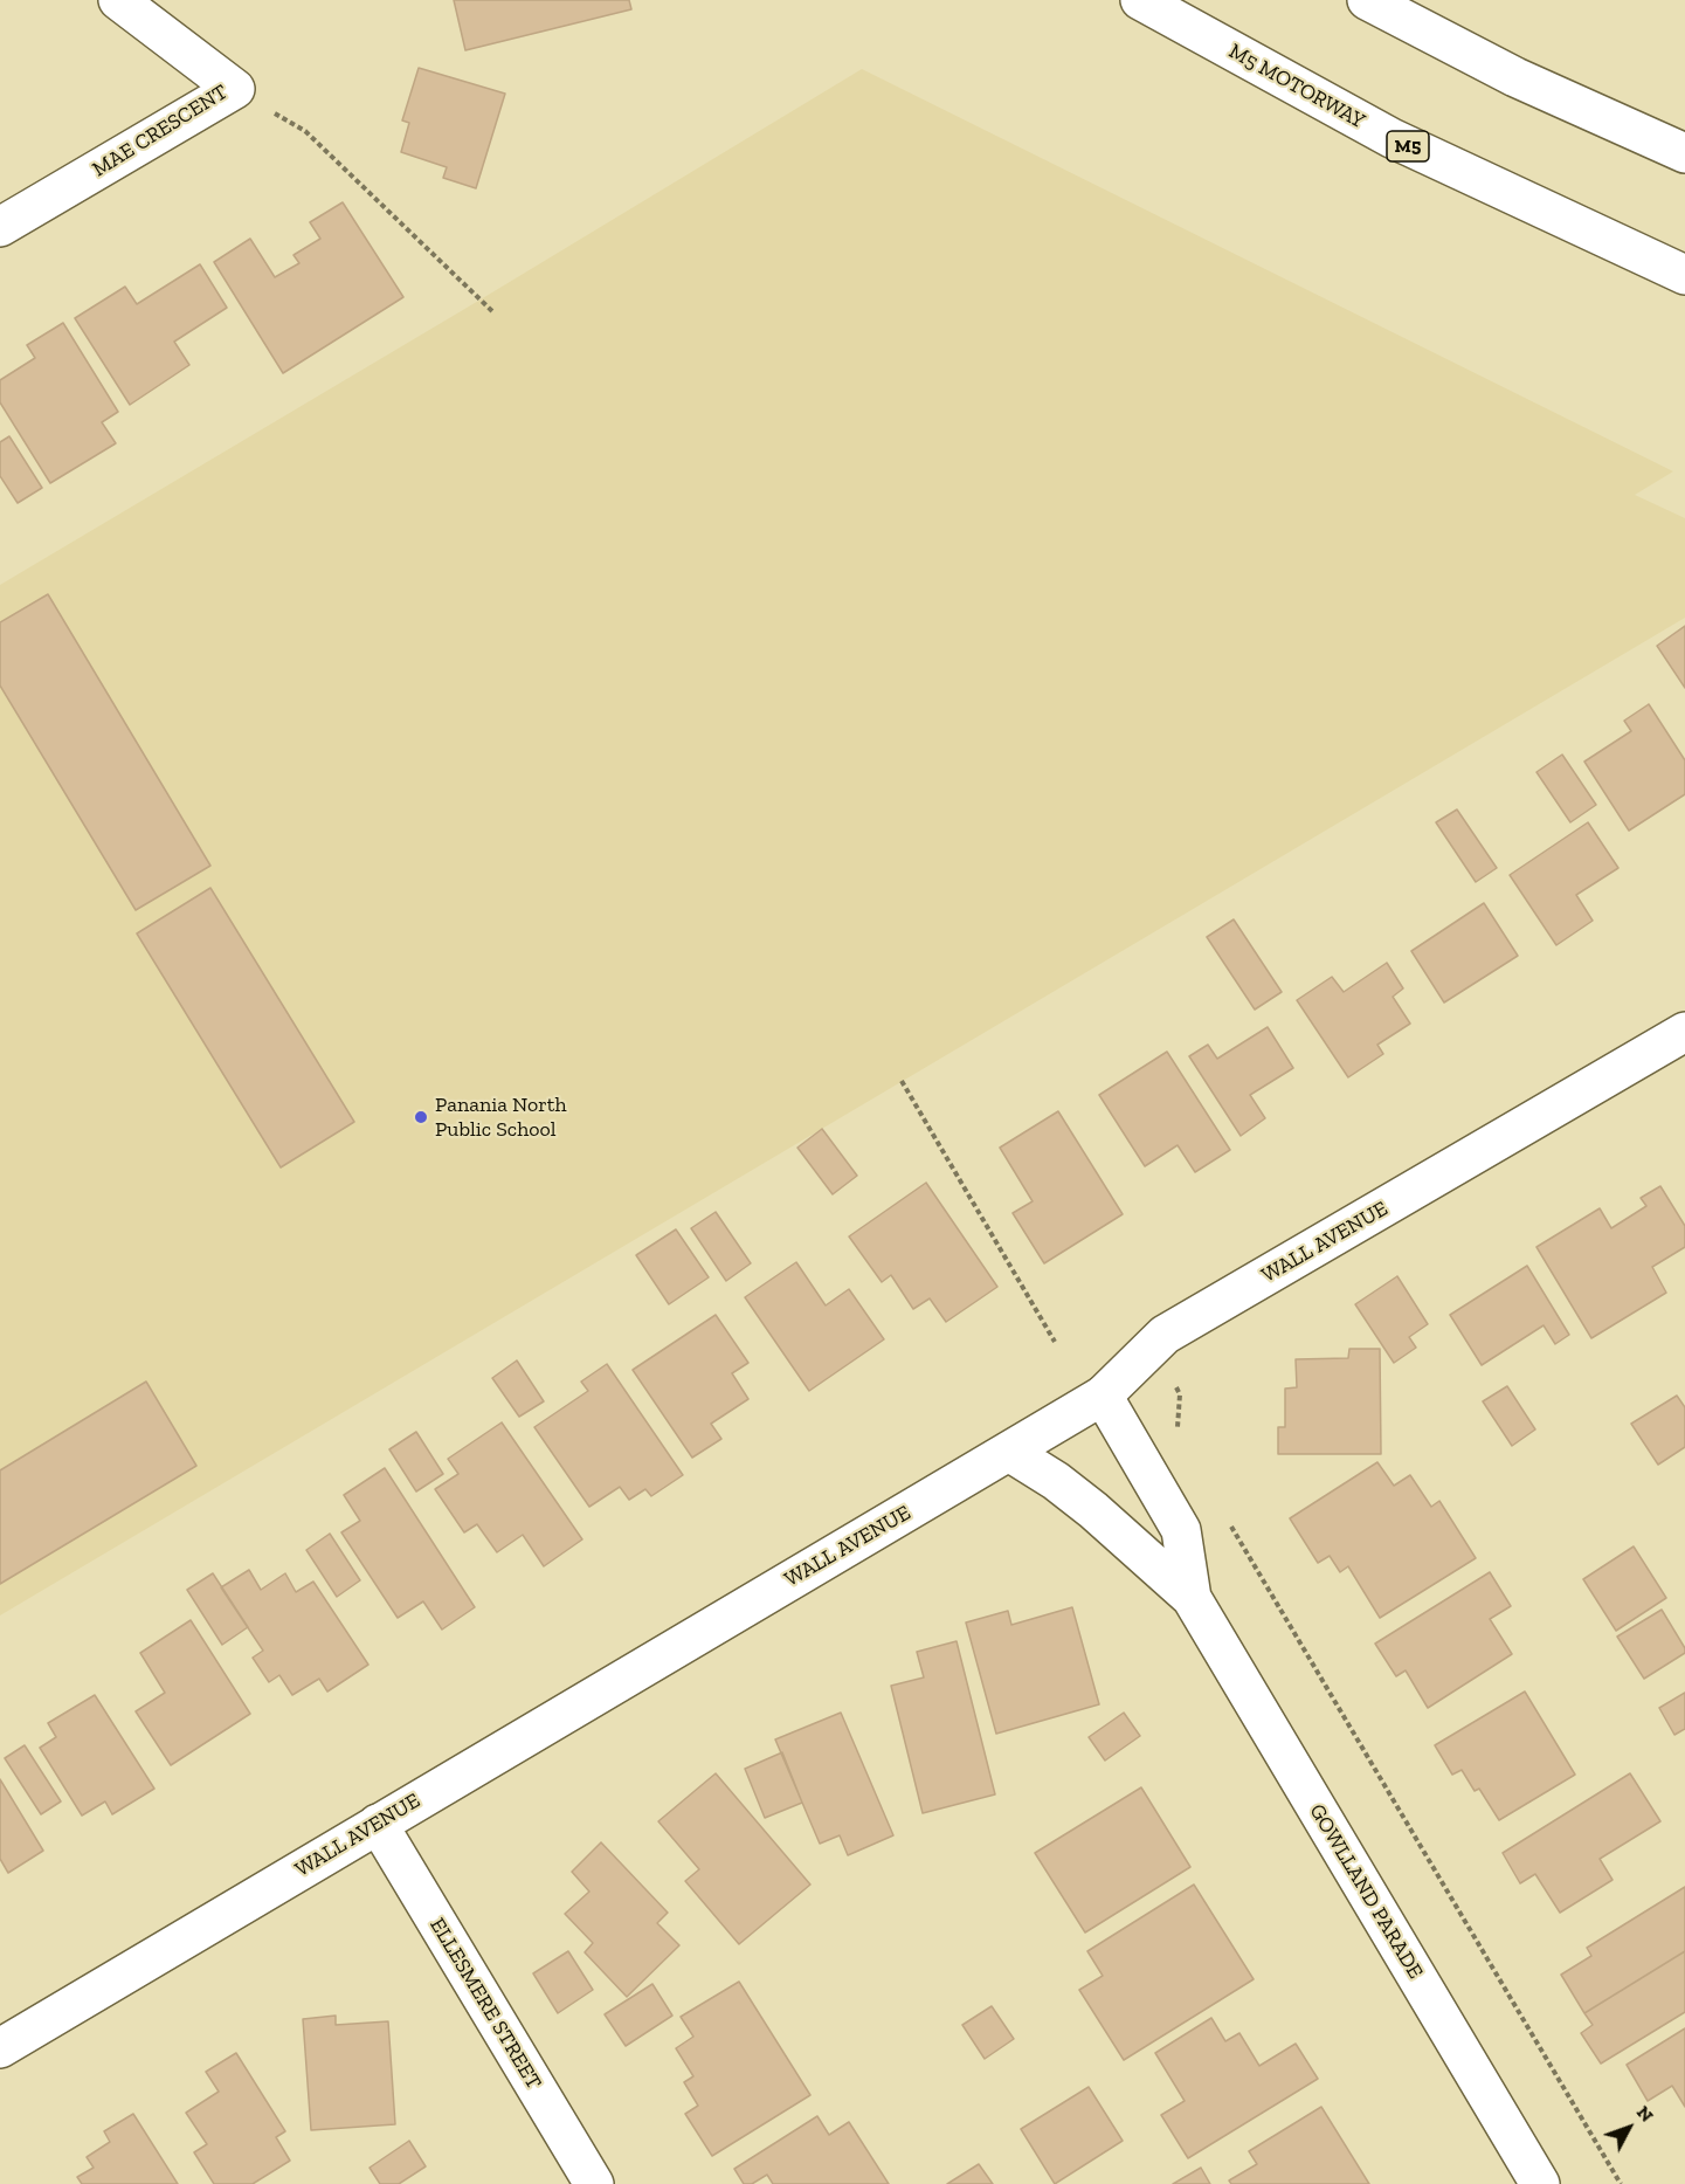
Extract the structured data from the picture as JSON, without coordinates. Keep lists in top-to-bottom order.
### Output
{
  "streets": {
    "main road": [
      "M5 MOTORWAY",
      "MAE CRESCENT",
      "M5",
      "WALL AVENUE",
      "GOWLLAND PARADE",
      "ELLESMERE STREET"
    ]
  },
  "crossings": [
    ["WALL AVENUE", "GOWLLAND PARADE"],
    ["WALL AVENUE", "ELLESMERE STREET"]
  ],
  "places": ["Panania North Public School"],
  "north": "top right"
}
